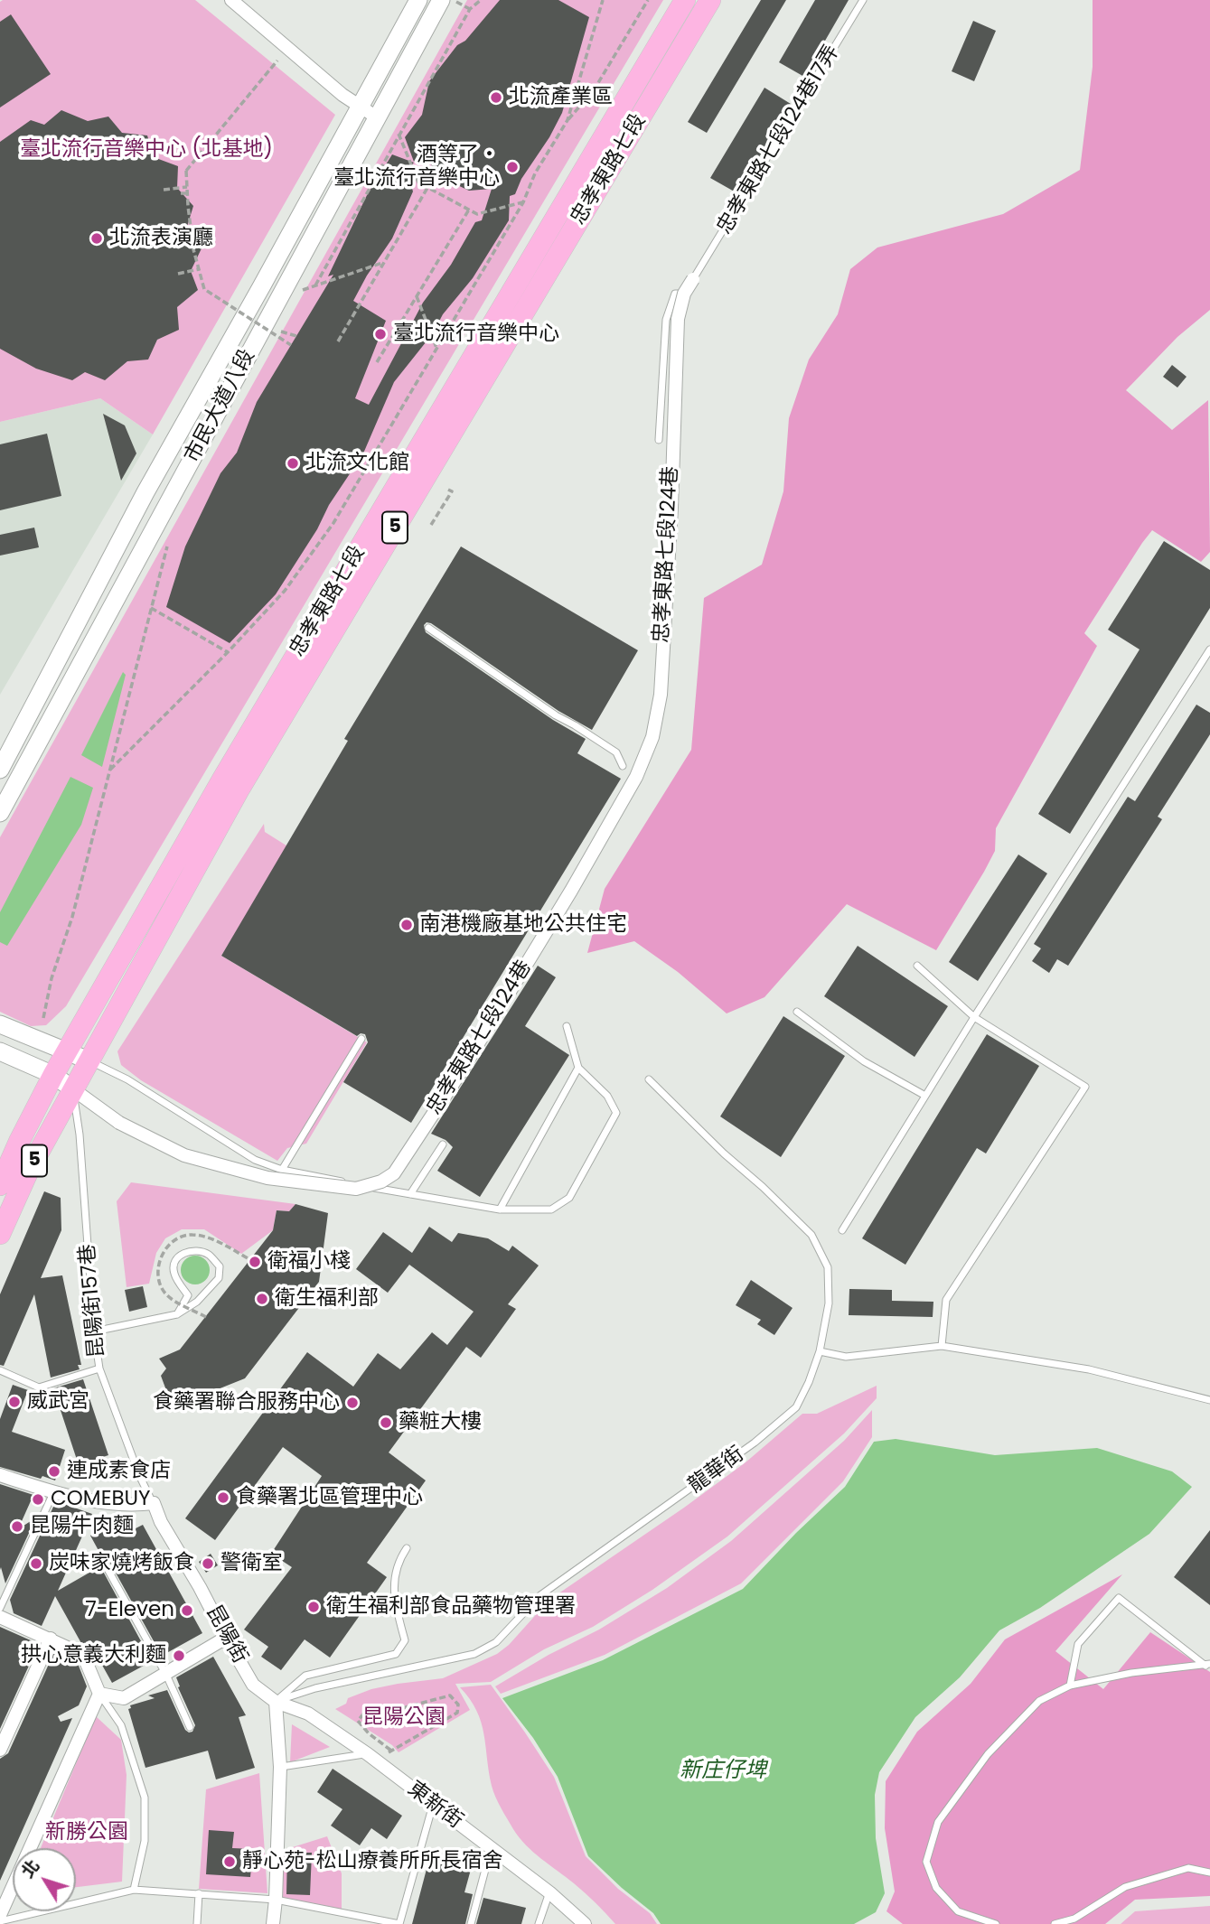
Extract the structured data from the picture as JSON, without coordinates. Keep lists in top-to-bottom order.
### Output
{
  "streets": {
    "main road": ["忠孝東路七段", "5"],
    "street": [
      "市民大道八段",
      "忠孝東路七段124巷",
      "昆陽街",
      "東新街"
    ],
    "lane": ["忠孝東路七段124巷17弄", "昆陽街157巷", "龍華街"]
  },
  "crossings": [
    ["忠孝東路七段124巷17弄", "忠孝東路七段124巷"],
    ["忠孝東路七段", "5"],
    ["5", "忠孝東路七段124巷"],
    ["5", "昆陽街157巷"],
    ["忠孝東路七段124巷", "昆陽街157巷"],
    ["昆陽街157巷", "昆陽街"],
    ["龍華街", "昆陽街"],
    ["龍華街", "東新街"],
    ["昆陽街", "東新街"]
  ],
  "water": ["新庄仔埤"],
  "parks": ["臺北流行音樂中心 (北基地)", "昆陽公園", "新勝公園"],
  "places": [
    "北流產業區",
    "酒等了・ 臺北流行音樂中心",
    "北流表演廳",
    "臺北流行音樂中心",
    "北流文化館",
    "南港機廠基地公共住宅",
    "衛福小棧",
    "衛生福利部",
    "威武宮",
    "食藥署聯合服務中心",
    "藥粧大樓",
    "連成素食店",
    "食藥署北區管理中心",
    "COMEBUY",
    "昆陽牛肉麵",
    "炭味家燒烤飯食",
    "警衛室",
    "衛生福利部食品藥物管理署",
    "7-Eleven",
    "拱心意義大利麵",
    "靜心苑-松山療養所所長宿舍"
  ],
  "north": "top left"
}
